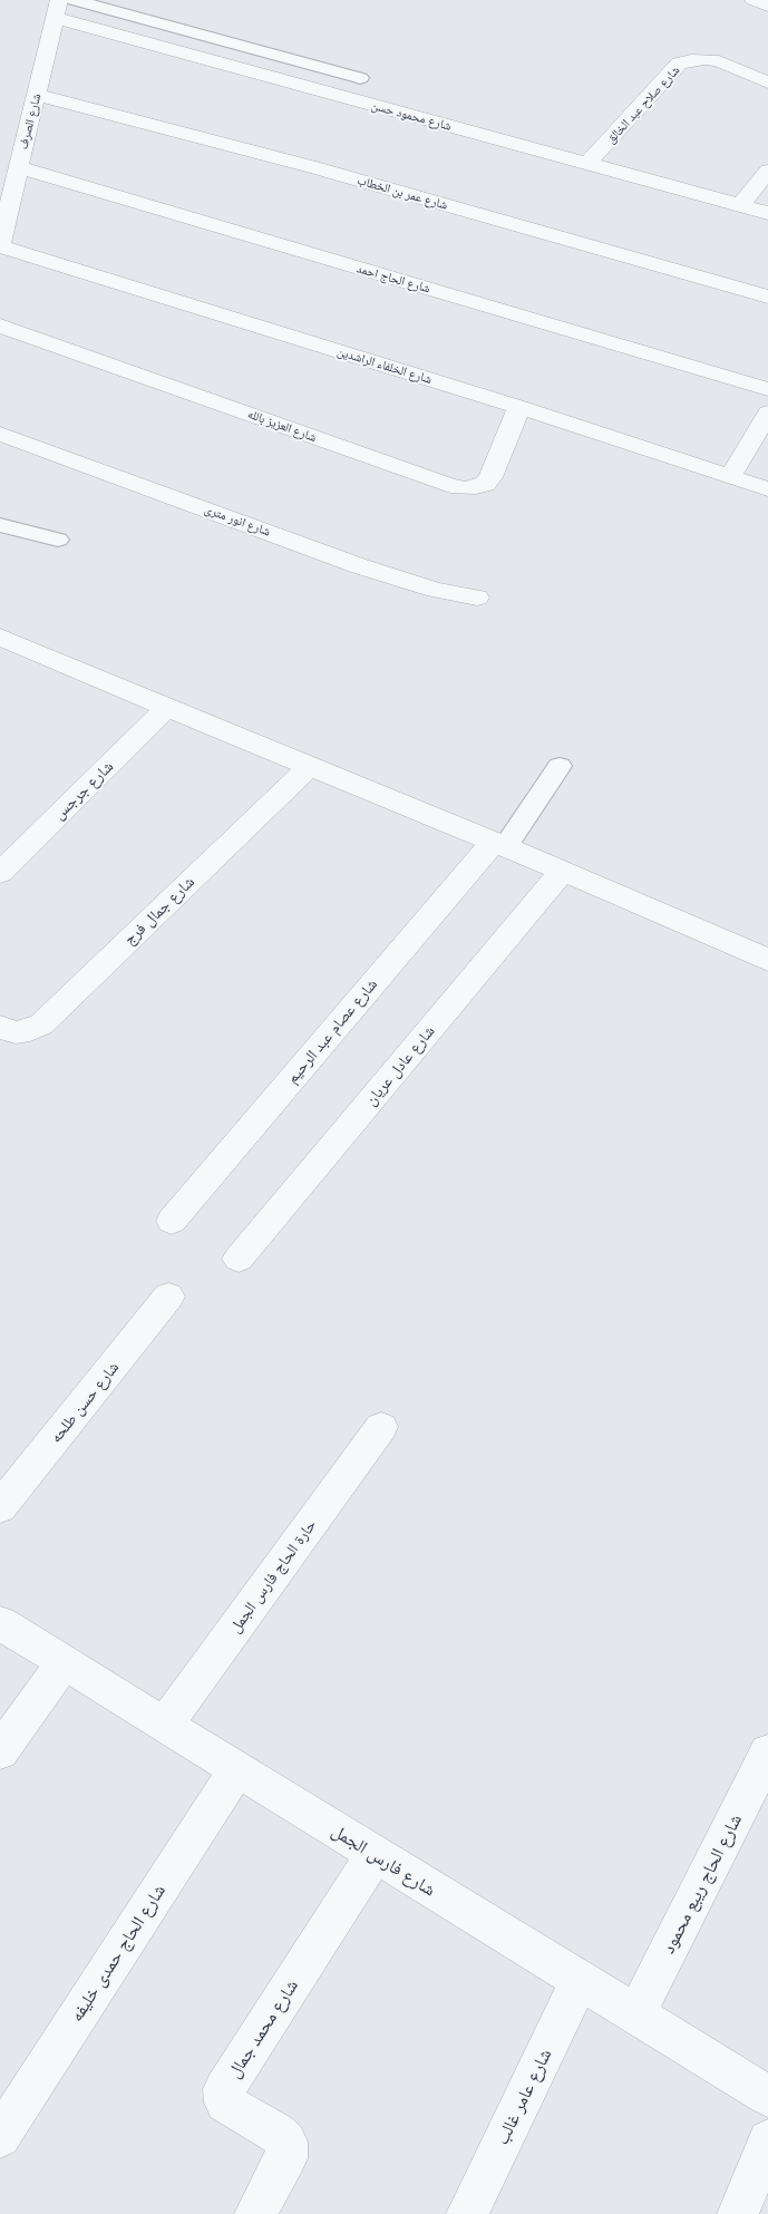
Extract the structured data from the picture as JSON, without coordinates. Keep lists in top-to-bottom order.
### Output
{
  "streets": {
    "street": [
      "شارع صلاح عبد الخالق",
      "شارع محمود حسن",
      "شارع الصرف",
      "شارع عمر بن الخطاب",
      "شارع الحاج احمد",
      "شارع الخلفاء الراشدين",
      "شارع العزيز بالله",
      "شارع انور مترى",
      "شارع جرجس",
      "شارع جمال فرج",
      "شارع عصام عبد الرحيم",
      "شارع عادل عريان",
      "شارع حسن طلحه",
      "حارة الحاج فارس الجمل",
      "شارع فارس الجمل",
      "شارع الحاج ريبع محمود",
      "شارع الحاج حمدى خليفه",
      "شارع محمد جمال",
      "شارع عامر غالب"
    ]
  },
  "crossings": [
    ["شارع صلاح عبد الخالق", "شارع محمود حسن"],
    ["شارع محمود حسن", "شارع الصرف"],
    ["شارع الصرف", "شارع عمر بن الخطاب"],
    ["شارع الصرف", "شارع الحاج احمد"],
    ["شارع الصرف", "شارع الخلفاء الراشدين"],
    ["شارع الخلفاء الراشدين", "شارع العزيز بالله"],
    ["حارة الحاج فارس الجمل", "شارع فارس الجمل"],
    ["شارع فارس الجمل", "شارع الحاج ريبع محمود"],
    ["شارع فارس الجمل", "شارع الحاج حمدى خليفه"],
    ["شارع فارس الجمل", "شارع محمد جمال"],
    ["شارع فارس الجمل", "شارع عامر غالب"]
  ]
}
